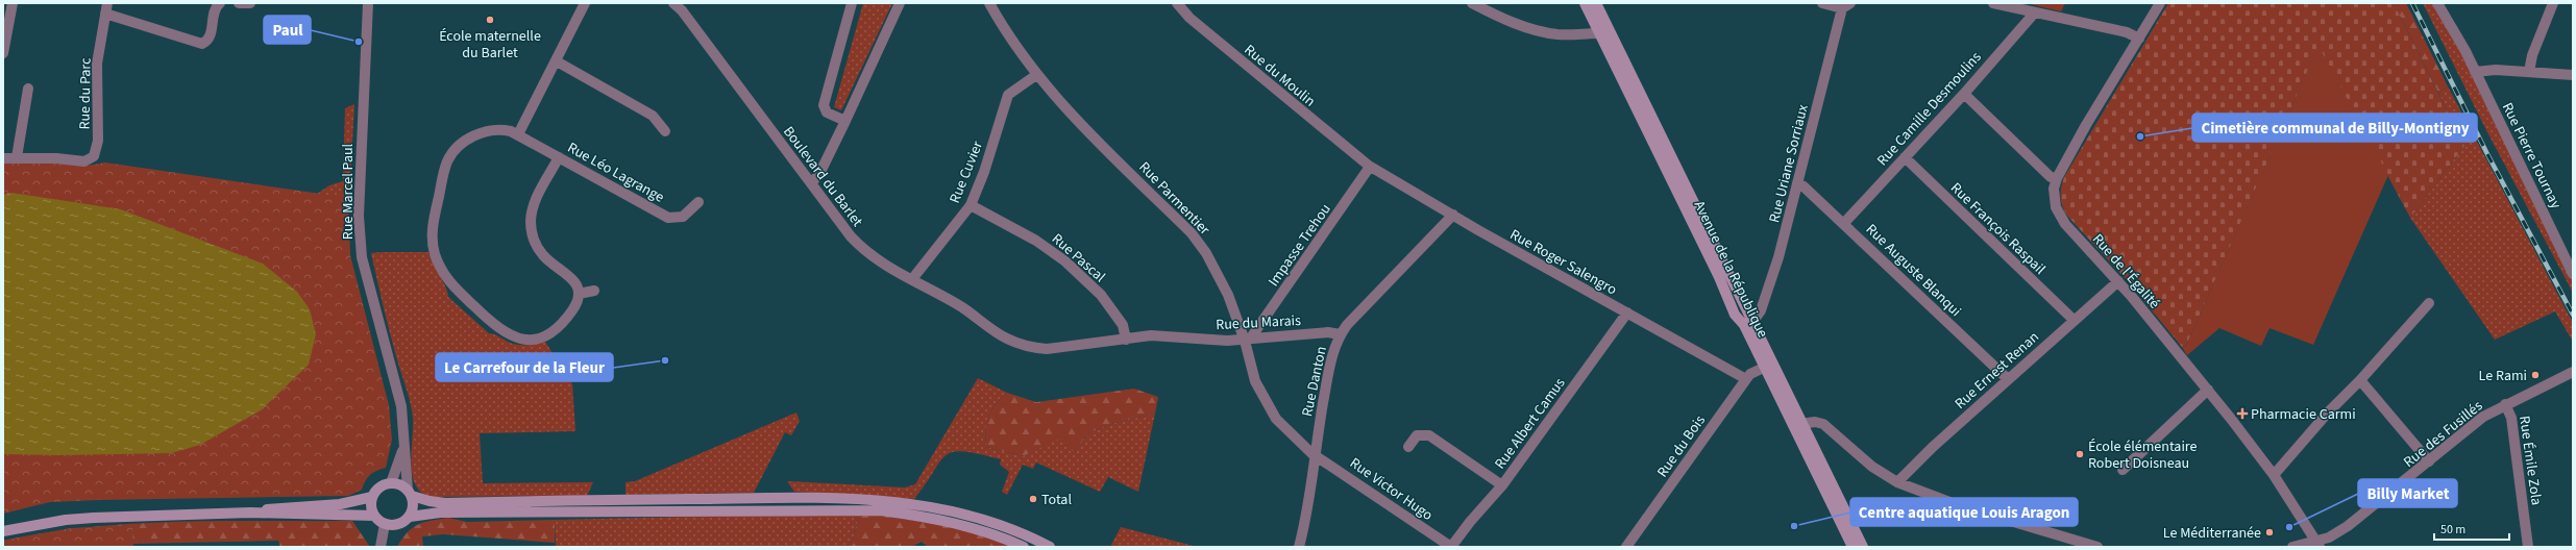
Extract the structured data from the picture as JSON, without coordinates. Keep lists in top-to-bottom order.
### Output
{
  "streets": {
    "main road": ["Avenue de la République"],
    "street": [
      "Rue du Moulin",
      "Rue du Parc",
      "Rue Camille Desmoulins",
      "Rue Pierre Tournay",
      "Rue Uriane Sorriaux",
      "Rue Léo Lagrange",
      "Rue Cuvier",
      "Boulevard du Barlet",
      "Rue Marcel Paul",
      "Rue Parmentier",
      "Rue François Raspail",
      "Impasse Trehou",
      "Rue Pascal",
      "Rue Roger Salengro",
      "Rue Auguste Blanqui",
      "Rue de l'Égalité",
      "Rue du Marais",
      "Rue Ernest Renan",
      "Rue Danton",
      "Rue Albert Camus",
      "Rue des Fusillés",
      "Rue du Bois",
      "Rue Émile Zola",
      "Rue Victor Hugo"
    ]
  },
  "crossings": [
    ["Rue du Moulin", "Impasse Trehou"],
    ["Rue du Moulin", "Rue Roger Salengro"],
    ["Rue Camille Desmoulins", "Rue François Raspail"],
    ["Rue Camille Desmoulins", "Rue Auguste Blanqui"],
    ["Rue Uriane Sorriaux", "Avenue de la République"],
    ["Rue Uriane Sorriaux", "Rue Auguste Blanqui"],
    ["Rue Cuvier", "Boulevard du Barlet"],
    ["Rue Cuvier", "Rue Parmentier"],
    ["Rue Cuvier", "Rue Pascal"],
    ["Boulevard du Barlet", "Rue Pascal"],
    ["Boulevard du Barlet", "Rue du Marais"],
    ["Rue Parmentier", "Impasse Trehou"],
    ["Rue Parmentier", "Rue du Marais"],
    ["Rue Parmentier", "Rue Danton"],
    ["Rue Parmentier", "Rue Victor Hugo"],
    ["Rue François Raspail", "Rue Ernest Renan"],
    ["Impasse Trehou", "Rue Roger Salengro"],
    ["Impasse Trehou", "Rue du Marais"],
    ["Rue Pascal", "Rue du Marais"],
    ["Rue Roger Salengro", "Rue Danton"],
    ["Rue Roger Salengro", "Rue Albert Camus"],
    ["Rue Roger Salengro", "Rue du Bois"],
    ["Avenue de la République", "Rue du Bois"],
    ["Rue Auguste Blanqui", "Rue Ernest Renan"],
    ["Rue de l'Égalité", "Rue Ernest Renan"],
    ["Rue de l'Égalité", "Rue des Fusillés"],
    ["Rue du Marais", "Rue Danton"],
    ["Rue Danton", "Rue Victor Hugo"],
    ["Rue Albert Camus", "Rue Victor Hugo"],
    ["Rue des Fusillés", "Rue Émile Zola"]
  ],
  "places": {
    "other": [
      "École maternelle du Barlet",
      "Paul",
      "Cimetière communal de Billy-Montigny",
      "Le Carrefour de la Fleur",
      "Le Rami",
      "École élémentaire Robert Doisneau",
      "Total",
      "Centre aquatique Louis Aragon",
      "Billy Market",
      "Le Méditerranée"
    ],
    "health": ["Pharmacie Carmi"]
  },
  "scale_bar": "50 m"
}
